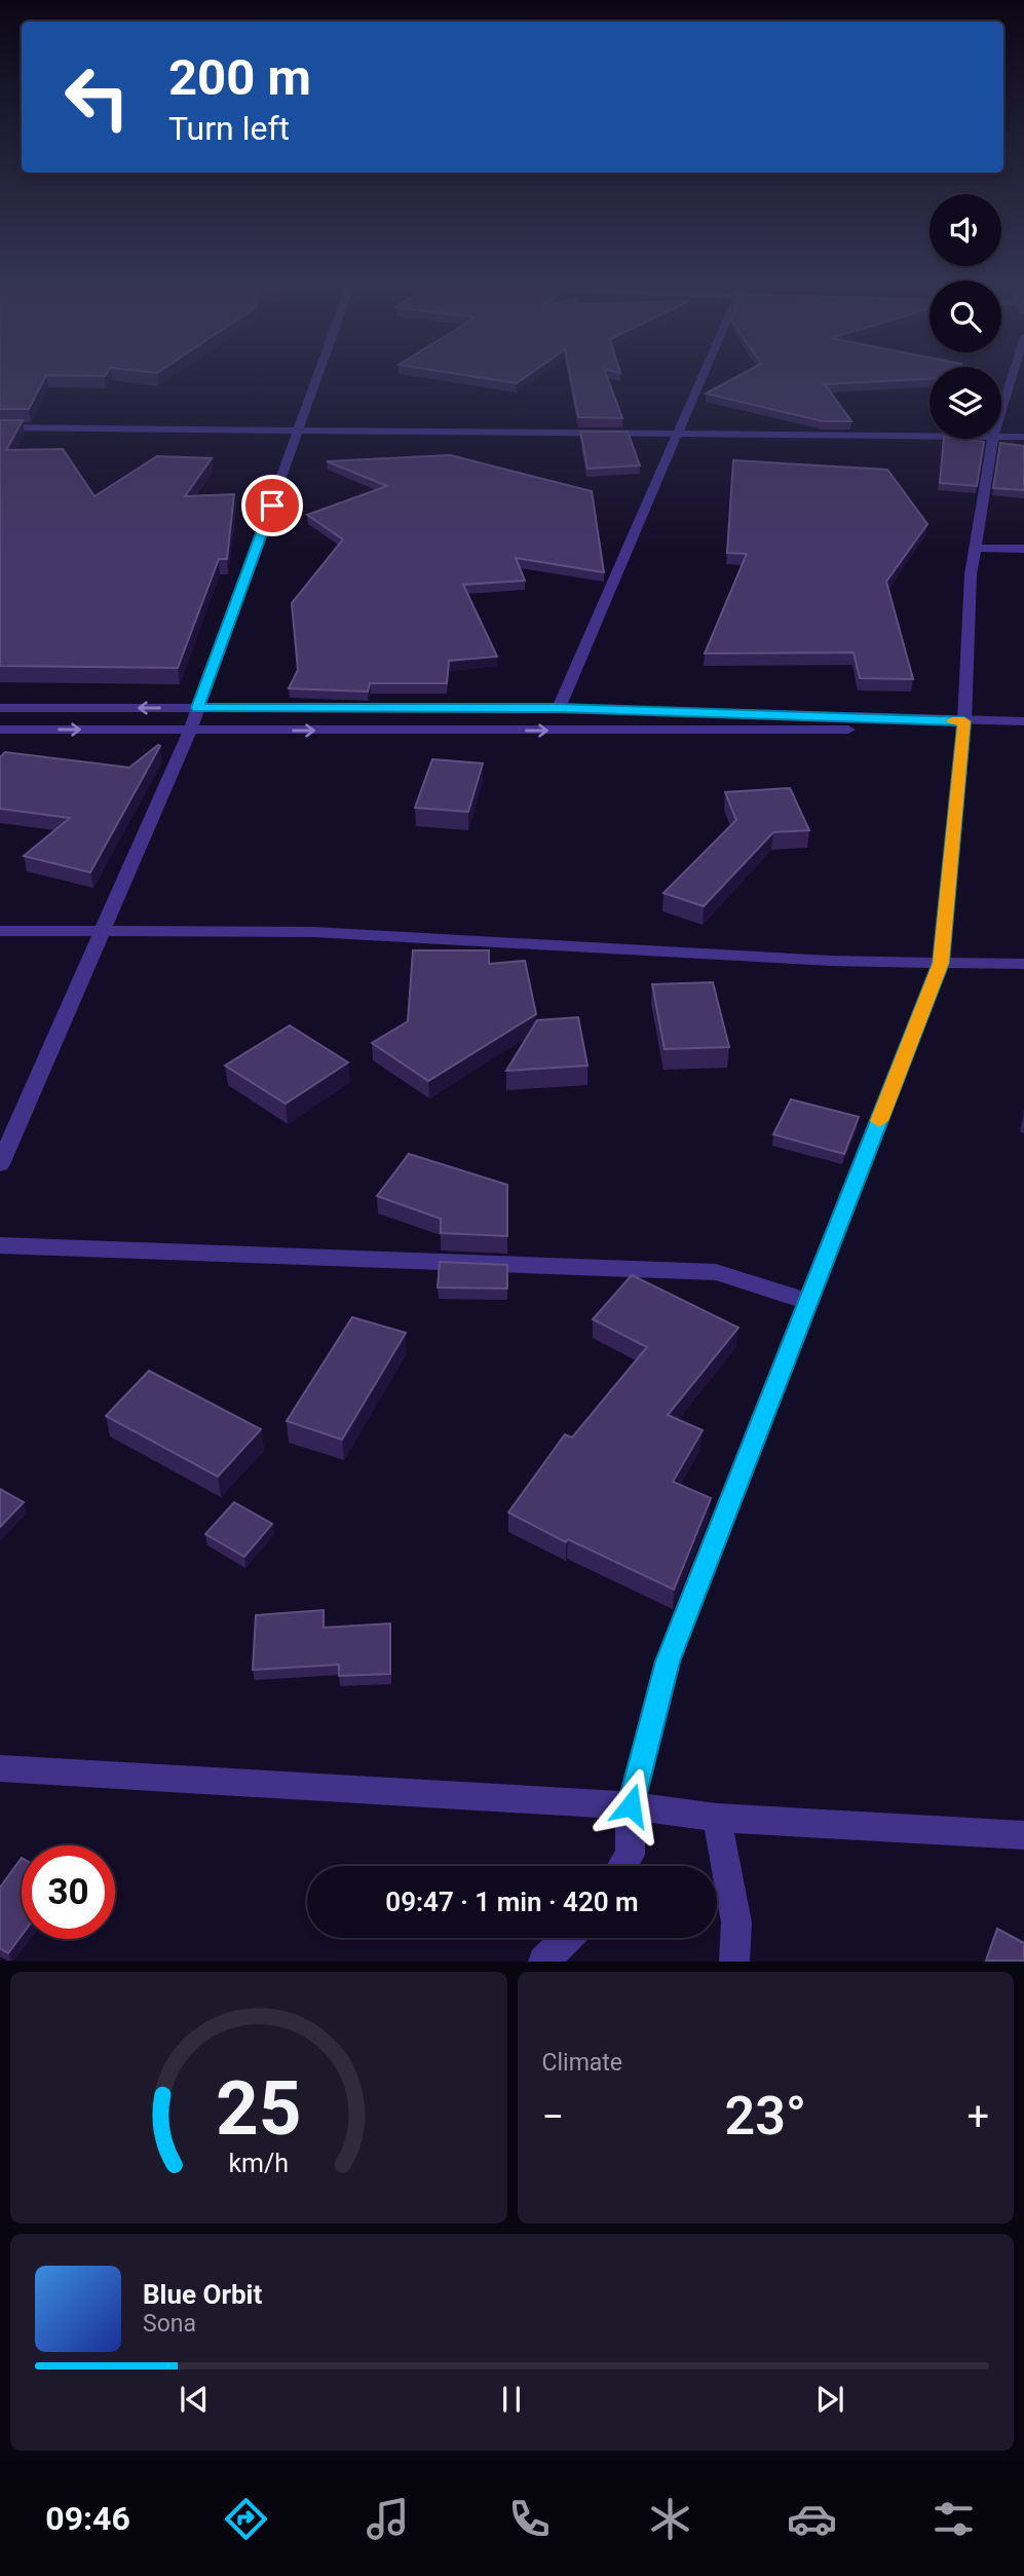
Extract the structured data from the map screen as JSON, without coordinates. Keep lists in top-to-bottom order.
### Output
{
  "page": {
    "turn": ["200 m", "Turn left"],
    "limit": "30",
    "trip": "09:47 · 1 min · 420 m",
    "tile": "Climate",
    "heat": ["−", "23°", "+"],
    "song": ["Blue Orbit", "Sona"],
    "tabs": "09:46",
    "gauge": ["25", "km/h"]
  }
}
